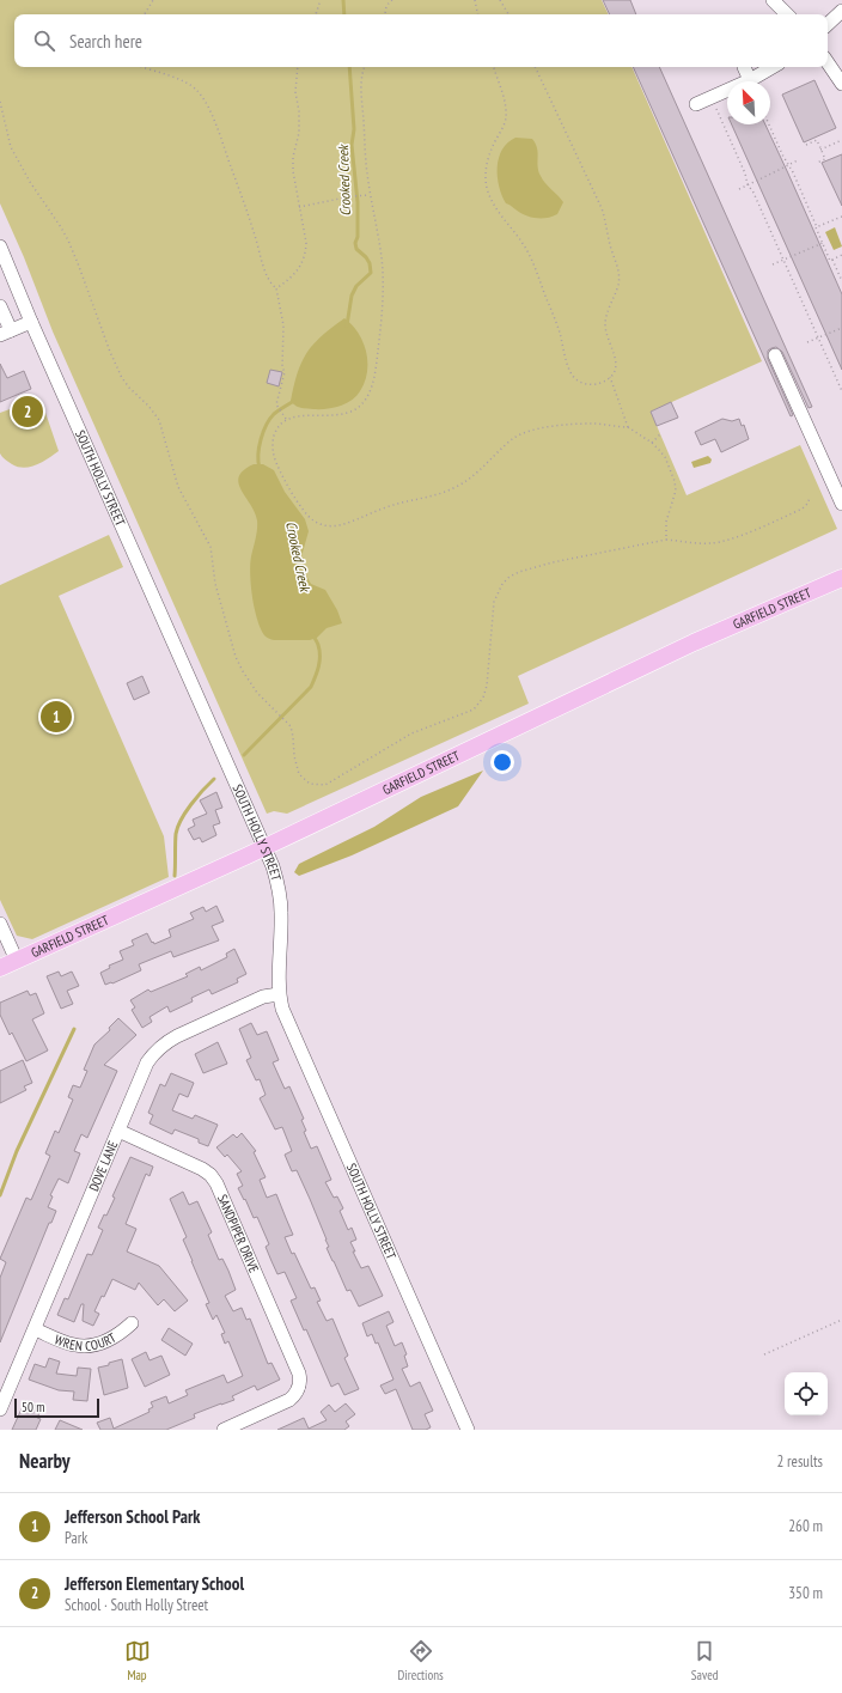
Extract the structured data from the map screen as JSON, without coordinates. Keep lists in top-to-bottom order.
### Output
{
  "streets": {
    "main road": ["GARFIELD STREET"],
    "street": [
      "SOUTH HOLLY STREET",
      "DOVE LANE",
      "SANDPIPER DRIVE",
      "WREN COURT"
    ]
  },
  "crossings": [
    ["SOUTH HOLLY STREET", "GARFIELD STREET"],
    ["SOUTH HOLLY STREET", "DOVE LANE"],
    ["DOVE LANE", "SANDPIPER DRIVE"],
    ["DOVE LANE", "WREN COURT"]
  ],
  "water": ["Crooked Creek"],
  "scale_bar": "50 m",
  "north": "top left",
  "page": {
    "search": "Search here",
    "pins": ["2", "1"],
    "scale": "50 m",
    "heading": ["Nearby", "2 results"],
    "list": [
      {
        "mark": "1",
        "name": "Jefferson School Park",
        "note": "Park",
        "value": "260 m"
      },
      {
        "mark": "2",
        "name": "Jefferson Elementary School",
        "note": "School · South Holly Street",
        "value": "350 m"
      }
    ],
    "nav": ["Map", "Directions", "Saved"]
  }
}
